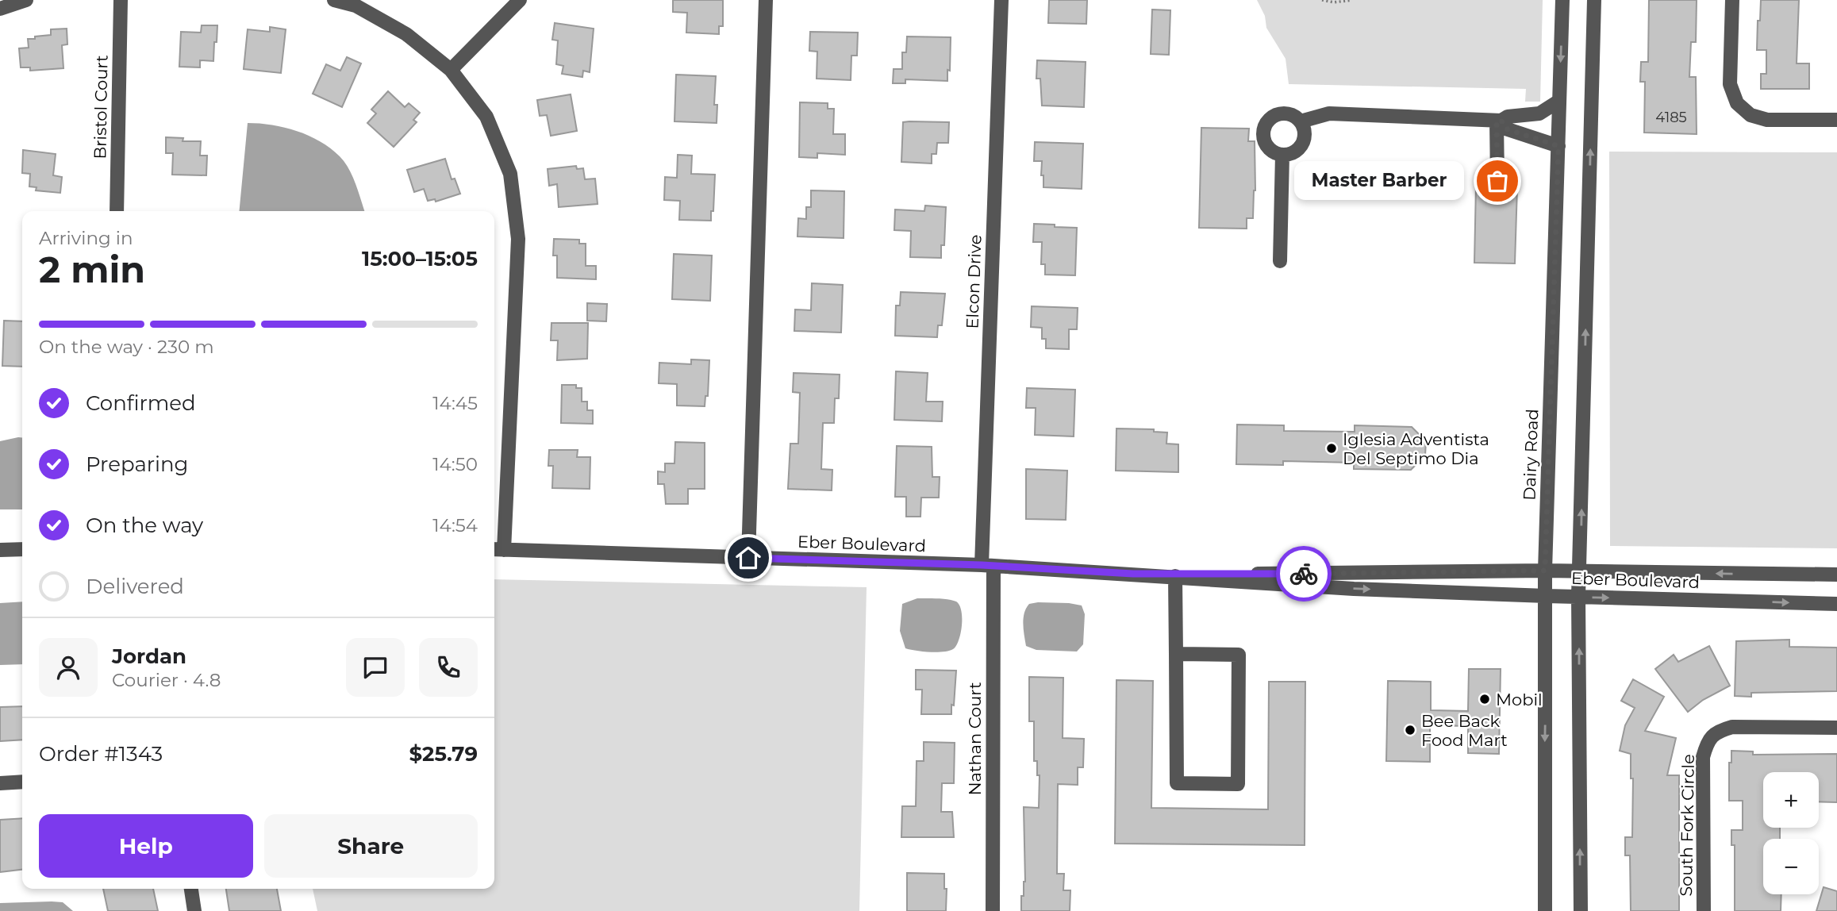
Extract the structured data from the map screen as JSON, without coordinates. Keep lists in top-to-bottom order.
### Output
{
  "streets": {
    "street": [
      "Bristol Court",
      "Elcon Drive",
      "Dairy Road",
      "Eber Boulevard",
      "Nathan Court",
      "South Fork Circle"
    ]
  },
  "crossings": [
    ["Elcon Drive", "Eber Boulevard"],
    ["Elcon Drive", "Nathan Court"],
    ["Dairy Road", "Eber Boulevard"],
    ["Eber Boulevard", "Nathan Court"]
  ],
  "places": [
    "Master Barber",
    "Iglesia Adventista Del Septimo Dia",
    "Mobil",
    "Bee Back Food Mart"
  ],
  "house_numbers": ["4185"],
  "page": {
    "bubble": "Master Barber",
    "heading": ["2 min", "Arriving in", "15:00–15:05"],
    "panel": [
      "Jordan",
      "Courier · 4.8",
      "Order #1343",
      "$25.79"
    ],
    "bar": "On the way · 230 m",
    "list": [
      ["Confirmed", "14:45"],
      ["Preparing", "14:50"],
      ["On the way", "14:54"],
      "Delivered"
    ],
    "map_buttons": ["+", "−"],
    "buttons": ["Help", "Share"]
  }
}
